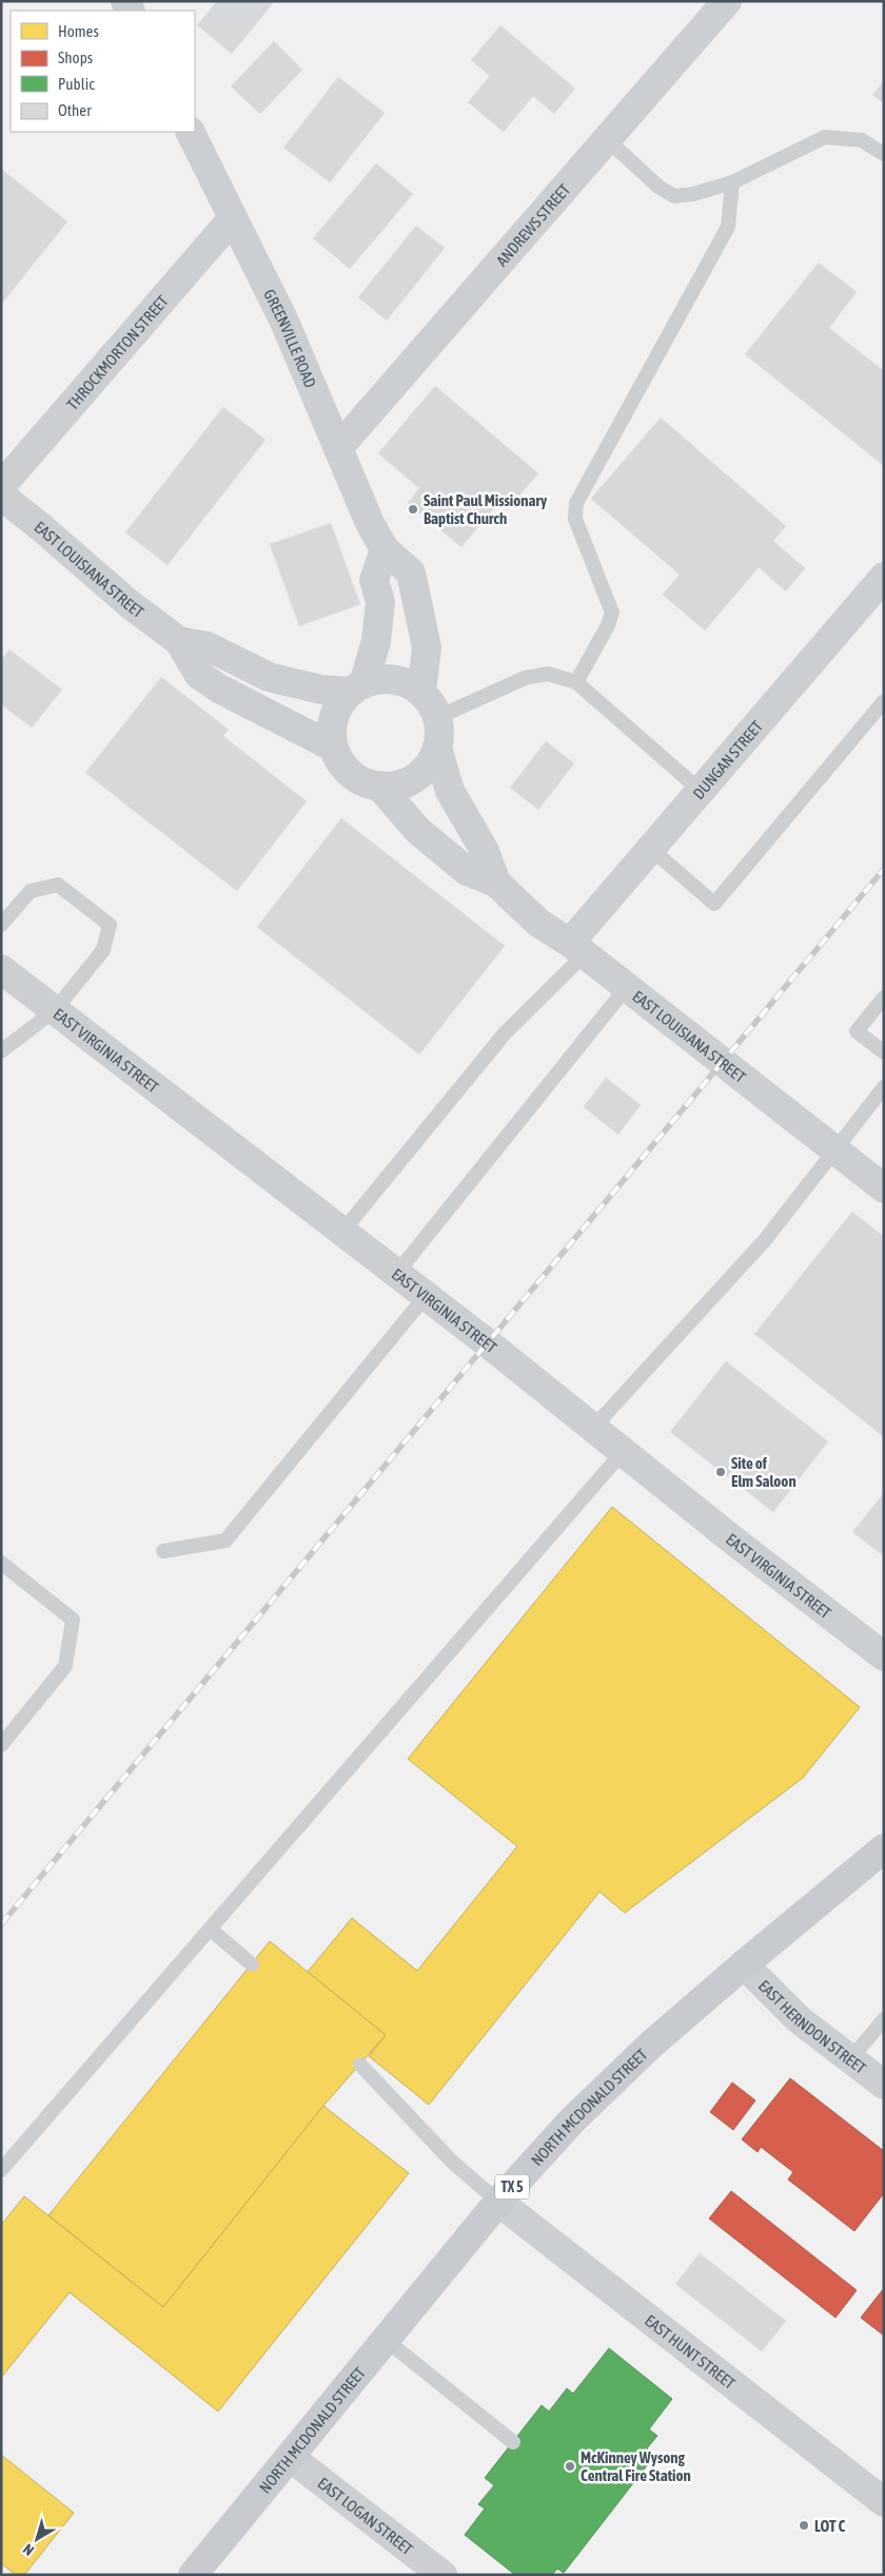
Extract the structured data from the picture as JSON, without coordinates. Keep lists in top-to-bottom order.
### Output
{
  "streets": {
    "main road": ["NORTH MCDONALD STREET", "TX 5"],
    "street": [
      "ANDREWS STREET",
      "GREENVILLE ROAD",
      "THROCKMORTON STREET",
      "EAST LOUISIANA STREET",
      "DUNGAN STREET",
      "EAST VIRGINIA STREET",
      "EAST HERNDON STREET",
      "EAST HUNT STREET",
      "EAST LOGAN STREET"
    ]
  },
  "crossings": [
    ["ANDREWS STREET", "GREENVILLE ROAD"],
    ["GREENVILLE ROAD", "THROCKMORTON STREET"],
    ["GREENVILLE ROAD", "EAST LOUISIANA STREET"],
    ["EAST LOUISIANA STREET", "DUNGAN STREET"],
    ["EAST HERNDON STREET", "NORTH MCDONALD STREET"],
    ["NORTH MCDONALD STREET", "EAST HUNT STREET"],
    ["NORTH MCDONALD STREET", "EAST LOGAN STREET"]
  ],
  "places": [
    "Saint Paul Missionary Baptist Church",
    "Site of Elm Saloon",
    "McKinney Wysong Central Fire Station",
    "LOT C"
  ],
  "legend": [
    "Homes",
    "Shops",
    "Public",
    "Other"
  ],
  "north": "bottom left"
}
